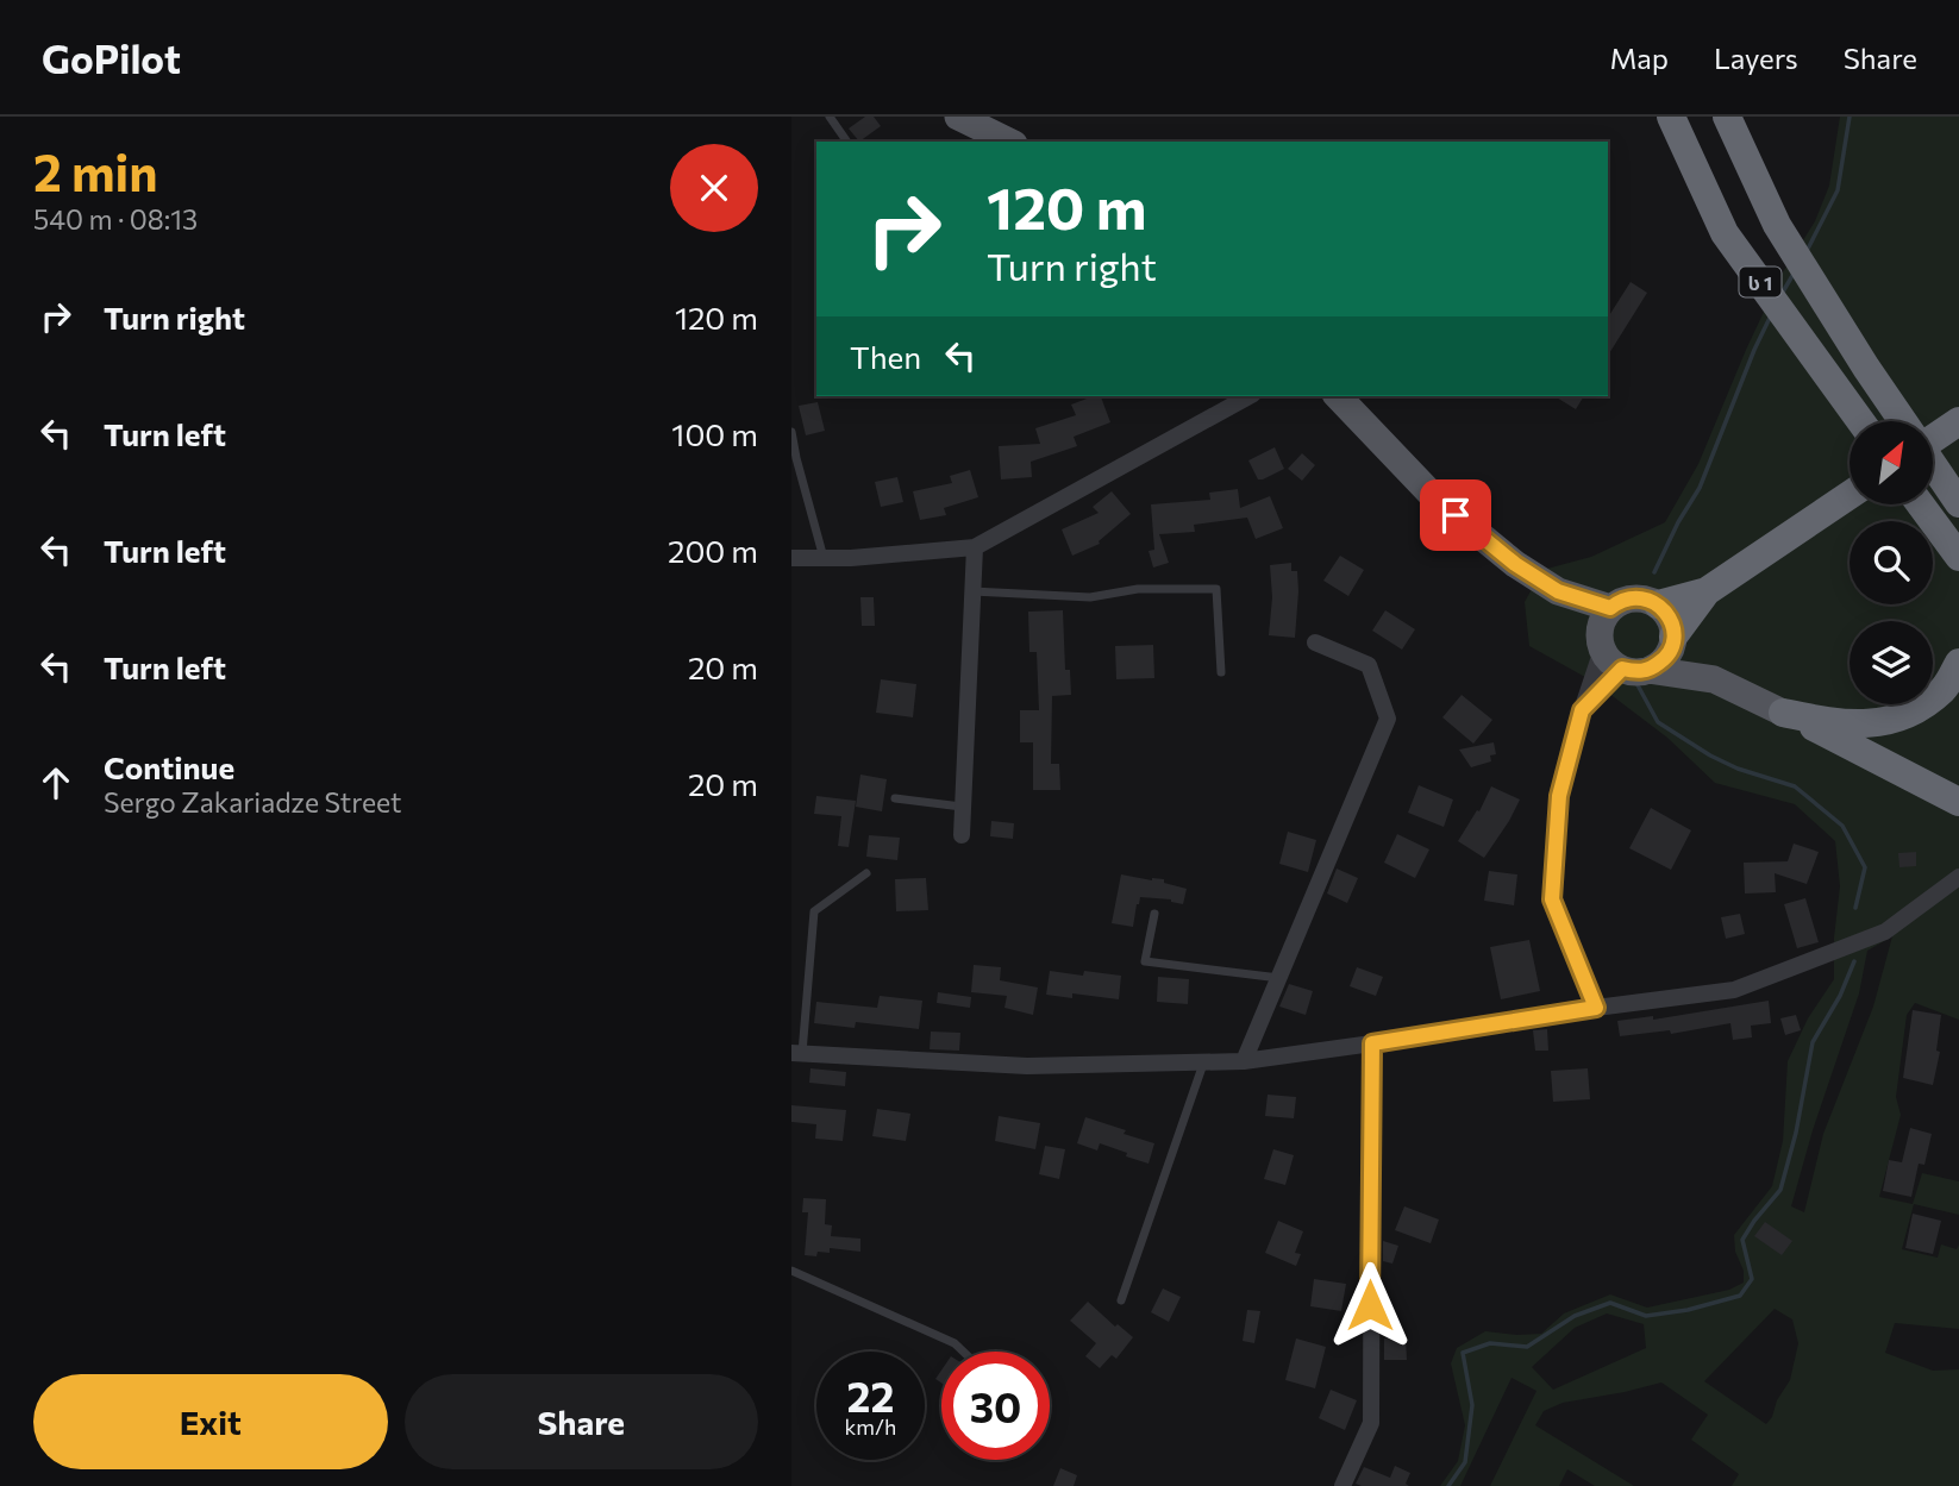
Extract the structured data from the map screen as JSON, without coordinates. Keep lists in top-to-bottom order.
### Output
{
  "streets": {
    "highway": ["ს 1"]
  },
  "north": "top right",
  "page": {
    "header": "GoPilot",
    "nav": ["Map", "Layers", "Share"],
    "heading": ["2 min", "540 m · 08:13"],
    "turn": ["120 m", "Turn right"],
    "list": [
      {
        "name": "Turn right",
        "value": "120 m"
      },
      {
        "name": "Turn left",
        "value": "100 m"
      },
      {
        "name": "Turn left",
        "value": "200 m"
      },
      {
        "name": "Turn left",
        "value": "20 m"
      },
      {
        "name": "Continue",
        "note": "Sergo Zakariadze Street",
        "value": "20 m"
      }
    ],
    "then": "Then",
    "speed": "22 km/h",
    "limit": "30",
    "buttons": ["Exit", "Share"]
  }
}
